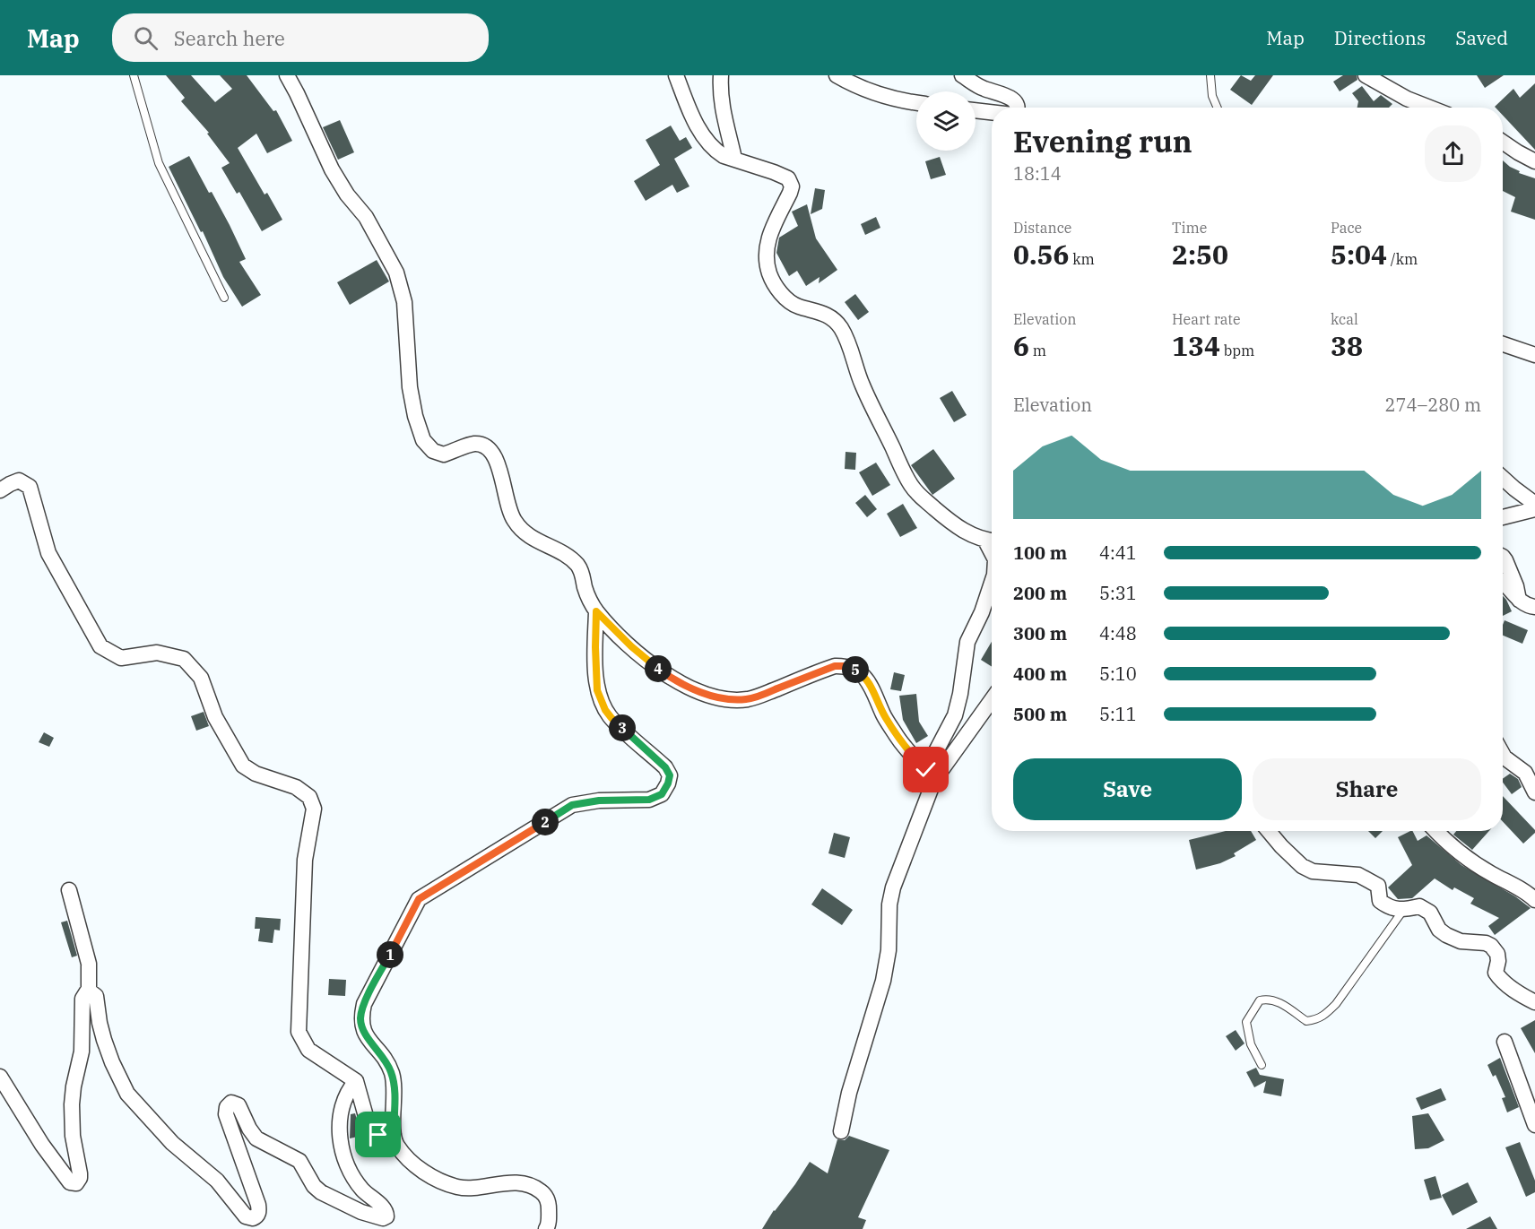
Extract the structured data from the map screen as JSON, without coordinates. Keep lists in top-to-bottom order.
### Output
{
  "page": {
    "header": "Map",
    "search": "Search here",
    "nav": ["Map", "Directions", "Saved"],
    "heading": ["Evening run", "18:14"],
    "stats": [
      ["Distance", "0.56 km"],
      ["Time", "2:50"],
      ["Pace", "5:04 /km"],
      ["Elevation", "6 m"],
      ["Heart rate", "134 bpm"],
      ["kcal", "38"]
    ],
    "chart": ["Elevation", "274–280 m"],
    "list": [
      {
        "name": "100 m",
        "note": "4:41"
      },
      {
        "name": "200 m",
        "note": "5:31"
      },
      {
        "name": "300 m",
        "note": "4:48"
      },
      {
        "name": "400 m",
        "note": "5:10"
      },
      {
        "name": "500 m",
        "note": "5:11"
      }
    ],
    "pins": [
      "4",
      "5",
      "3",
      "2",
      "1"
    ],
    "buttons": ["Save", "Share"]
  }
}
